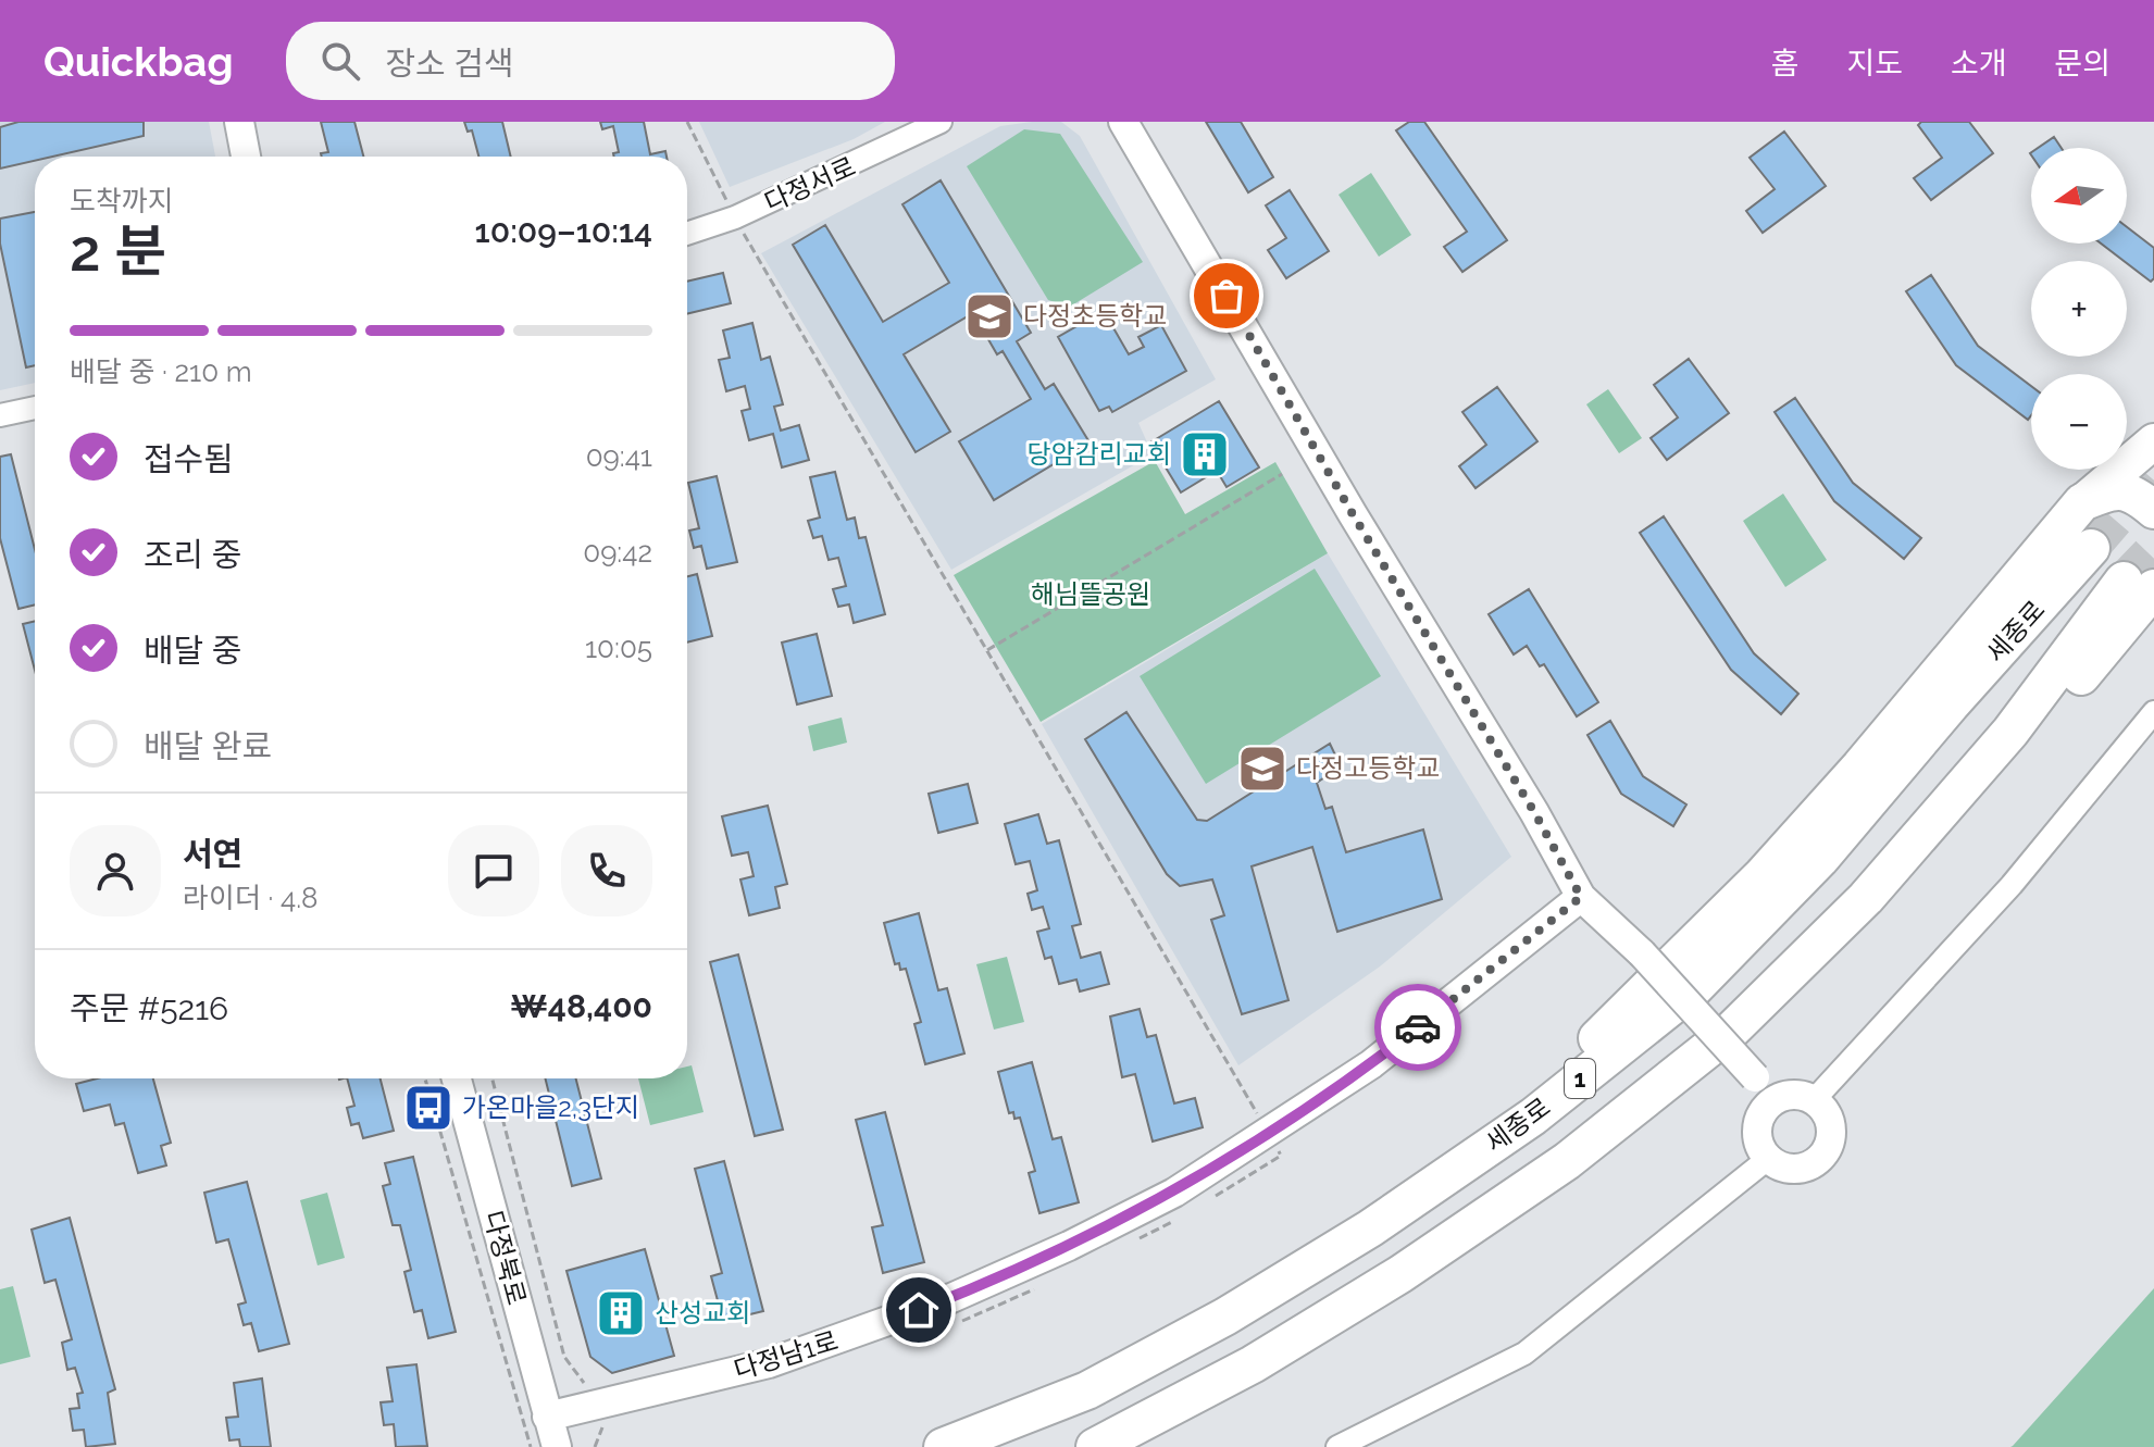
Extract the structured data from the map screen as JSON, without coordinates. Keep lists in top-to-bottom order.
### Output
{
  "streets": {
    "highway": ["세종로", "1"],
    "street": ["다정서로", "다정북로", "다정남1로"]
  },
  "crossings": [
    ["다정북로", "다정남1로"]
  ],
  "parks": ["해님뜰공원"],
  "places": {
    "school or university": ["다정초등학교", "다정고등학교"],
    "building": ["당암감리교회", "산성교회"],
    "bus stop": ["가온마을2,3단지"]
  },
  "north": "left",
  "page": {
    "header": "Quickbag",
    "search": "장소 검색",
    "nav": [
      "홈",
      "지도",
      "소개",
      "문의"
    ],
    "map_buttons": ["+", "−"],
    "heading": ["2 분", "도착까지", "10:09–10:14"],
    "panel": [
      "서연",
      "라이더 · 4.8",
      "주문 #5216",
      "₩48,400"
    ],
    "bar": "배달 중 · 210 m",
    "list": [
      ["접수됨", "09:41"],
      ["조리 중", "09:42"],
      ["배달 중", "10:05"],
      "배달 완료"
    ]
  }
}
